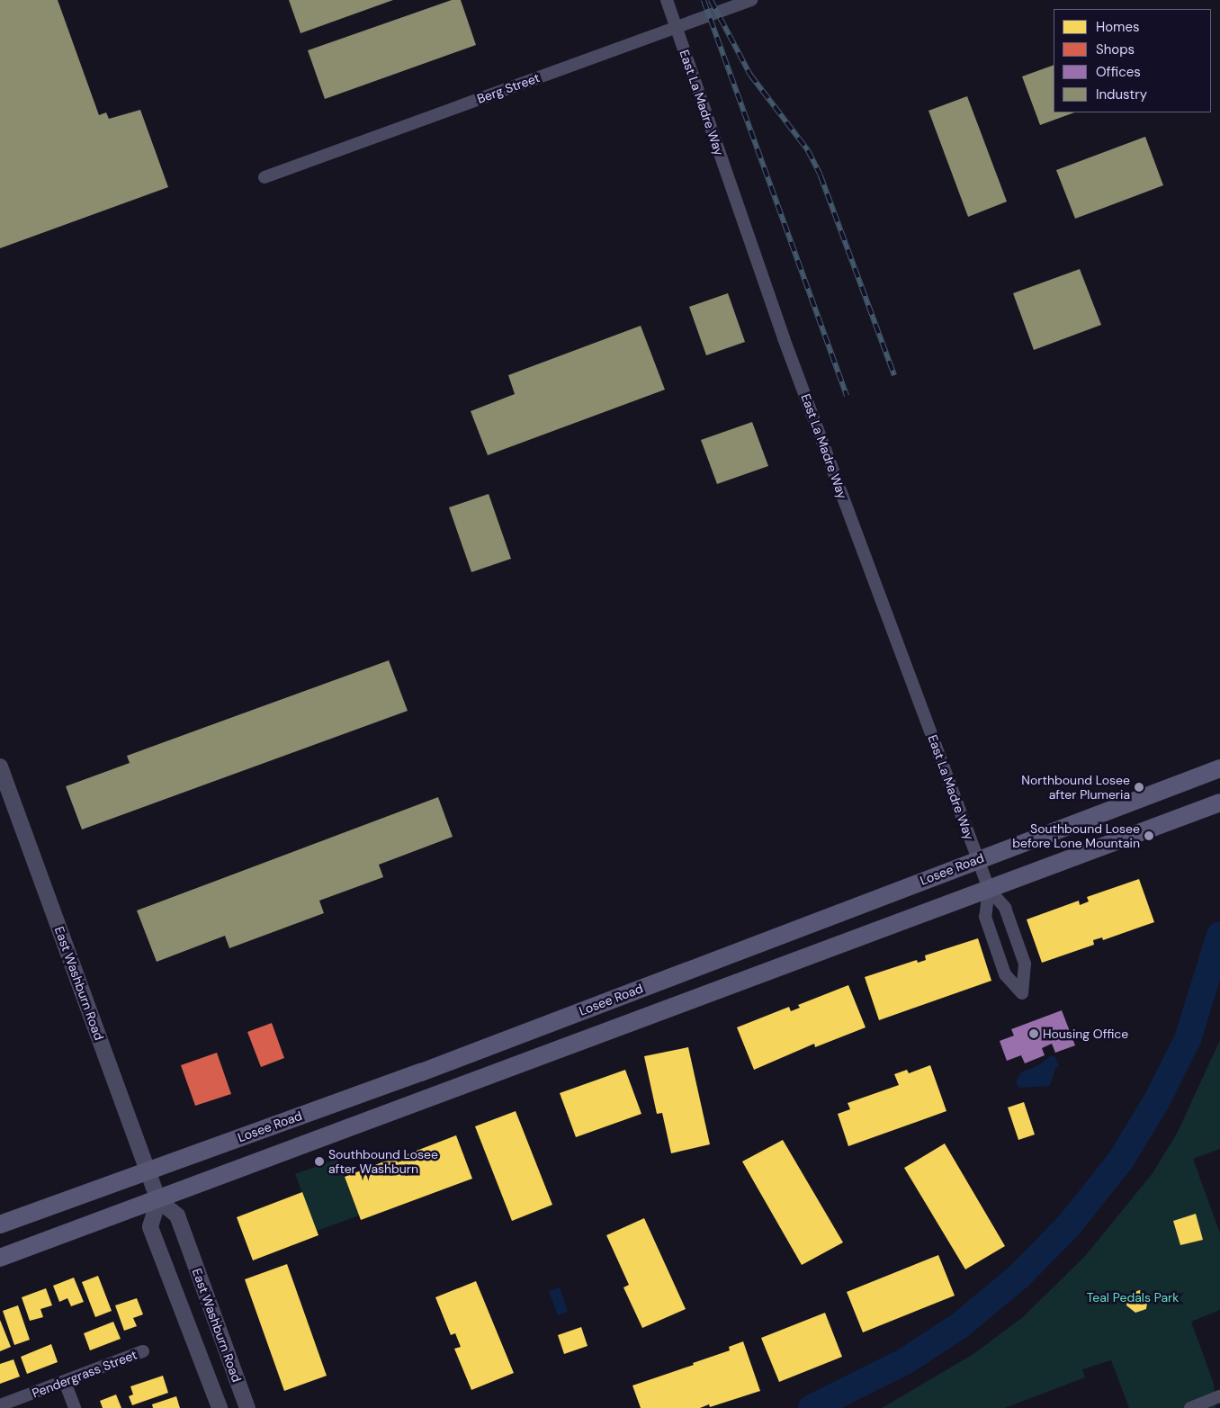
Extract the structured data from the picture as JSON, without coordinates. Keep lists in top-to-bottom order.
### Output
{
  "streets": {
    "main road": ["Losee Road"],
    "street": [
      "Berg Street",
      "East La Madre Way",
      "East Washburn Road",
      "Pendergrass Street"
    ]
  },
  "crossings": [
    ["Berg Street", "East La Madre Way"],
    ["East La Madre Way", "Losee Road"],
    ["Losee Road", "East Washburn Road"]
  ],
  "parks": ["Teal Pedals Park"],
  "places": [
    "Northbound Losee after Plumeria",
    "Southbound Losee before Lone Mountain",
    "Housing Office",
    "Southbound Losee after Washburn"
  ],
  "legend": [
    "Homes",
    "Shops",
    "Offices",
    "Industry"
  ]
}
